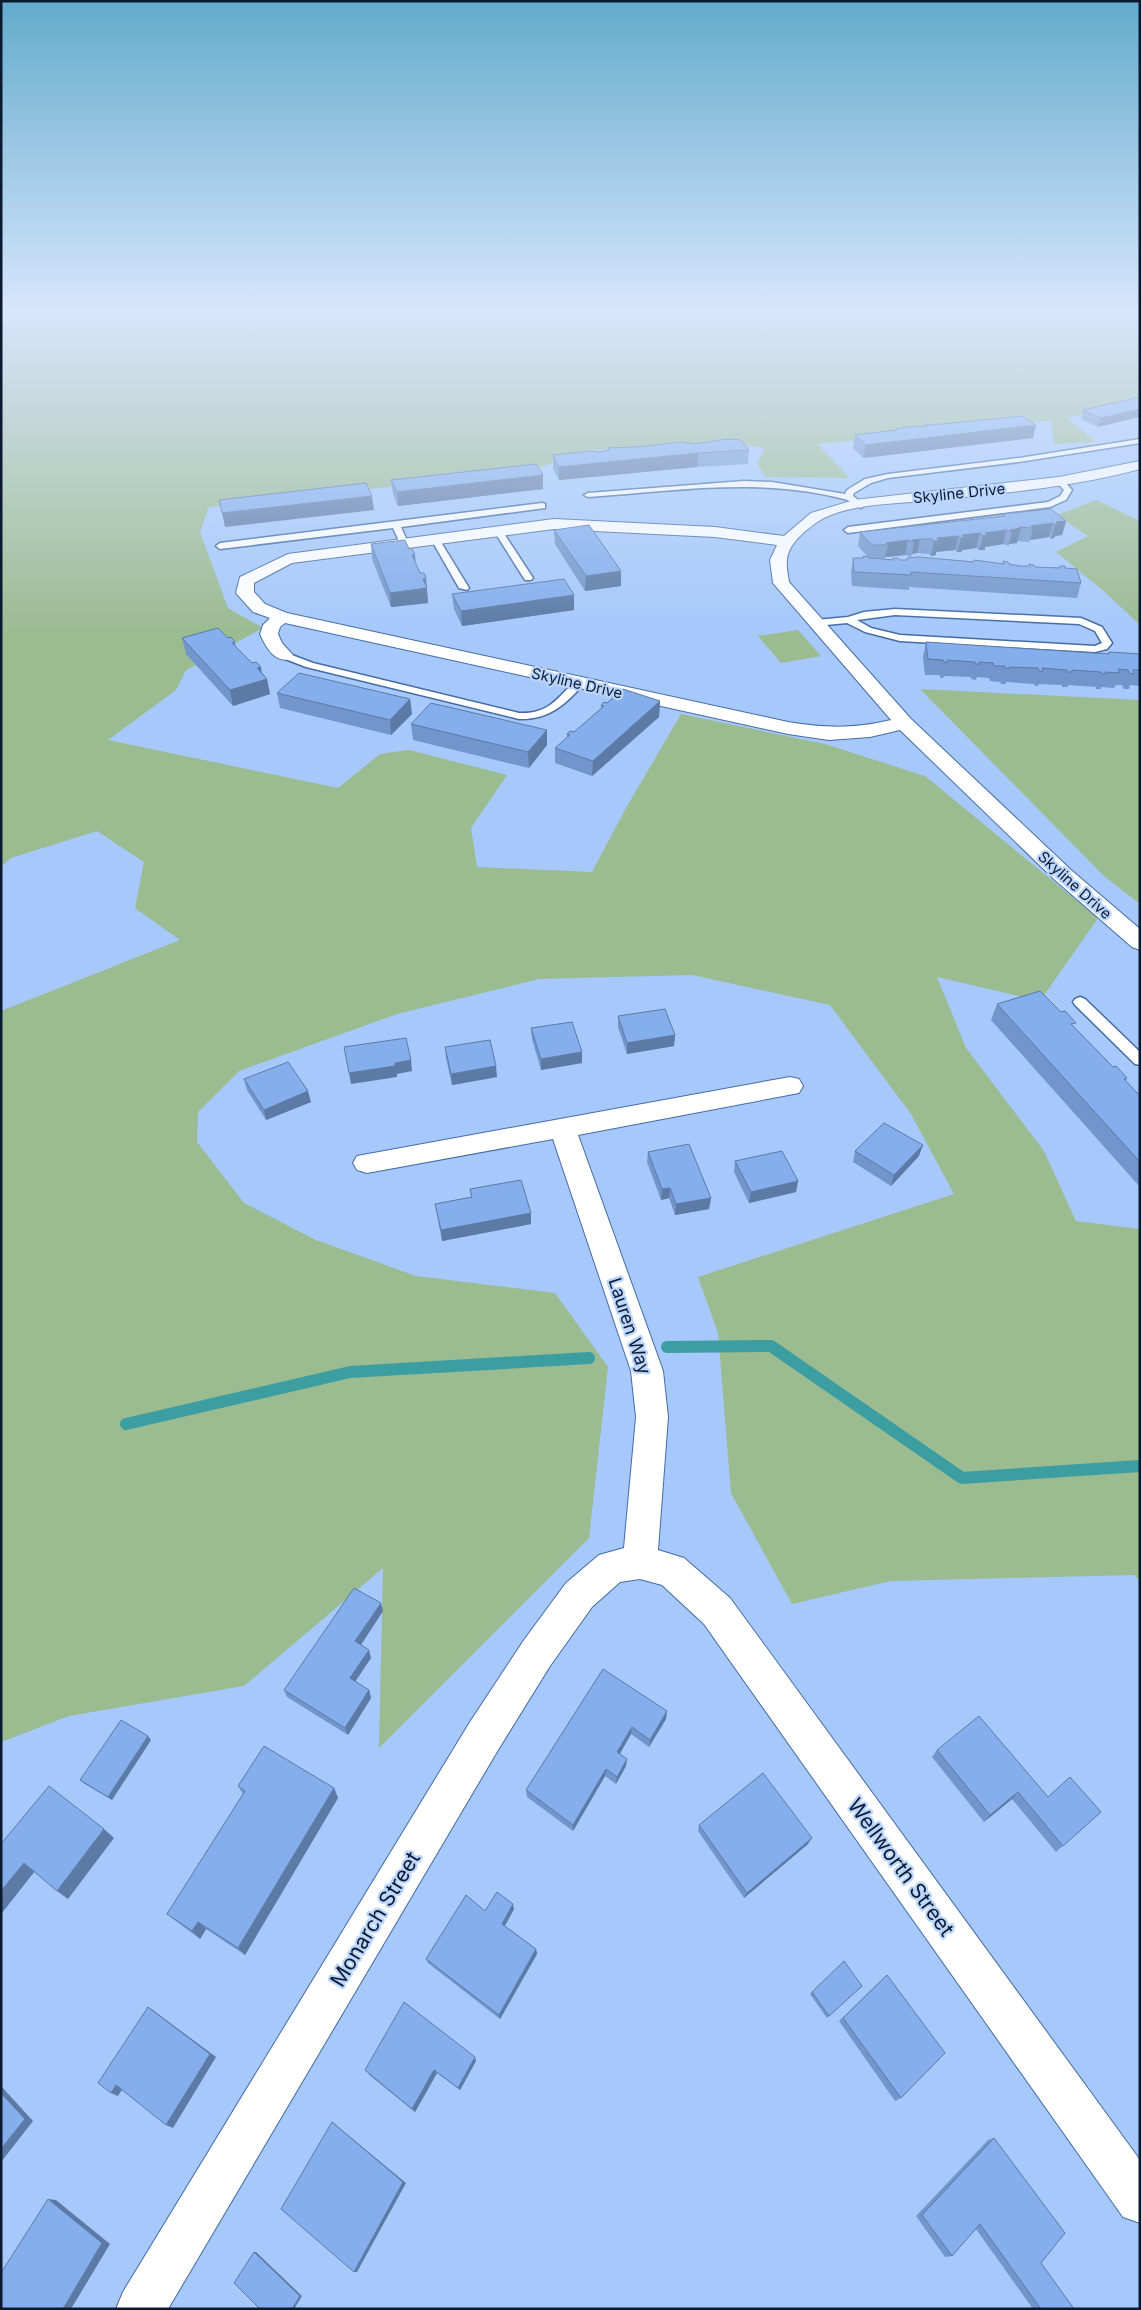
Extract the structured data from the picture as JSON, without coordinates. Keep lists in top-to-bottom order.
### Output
{
  "streets": {
    "street": [
      "Skyline Drive",
      "Lauren Way",
      "Wellworth Street",
      "Monarch Street"
    ]
  },
  "crossings": [
    ["Lauren Way", "Wellworth Street"],
    ["Lauren Way", "Monarch Street"],
    ["Wellworth Street", "Monarch Street"]
  ]
}
